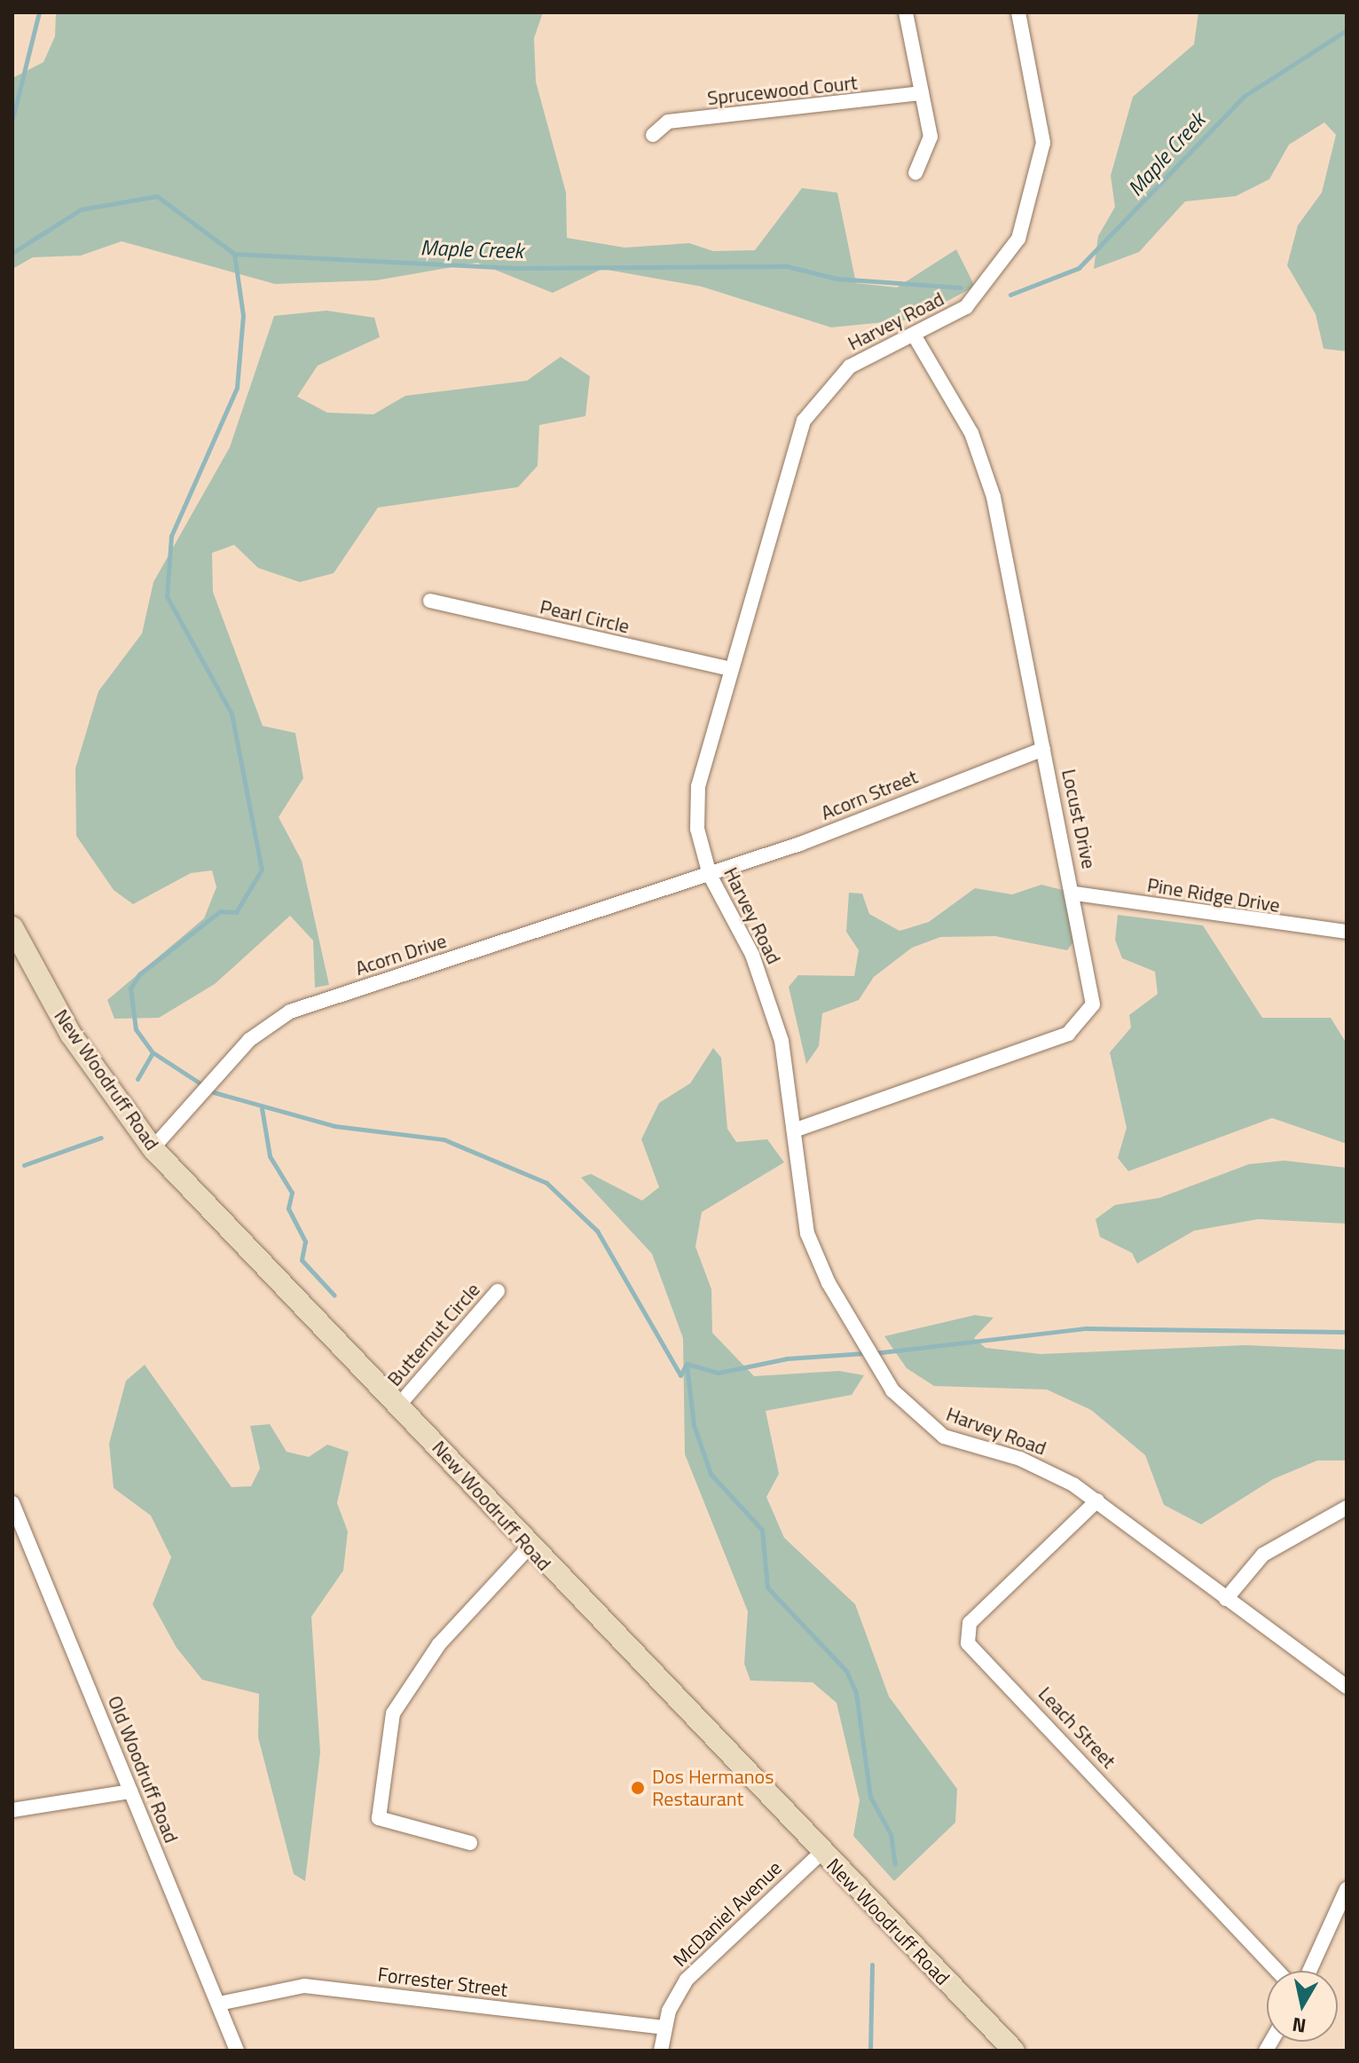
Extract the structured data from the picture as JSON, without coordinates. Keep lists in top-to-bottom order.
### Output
{
  "streets": {
    "main road": ["New Woodruff Road"],
    "street": [
      "Sprucewood Court",
      "Harvey Road",
      "Pearl Circle",
      "Acorn Street",
      "Locust Drive",
      "Pine Ridge Drive",
      "Acorn Drive",
      "Butternut Circle",
      "Leach Street",
      "Old Woodruff Road",
      "McDaniel Avenue",
      "Forrester Street"
    ]
  },
  "crossings": [
    ["Harvey Road", "Pearl Circle"],
    ["Harvey Road", "Acorn Street"],
    ["Harvey Road", "Locust Drive"],
    ["Harvey Road", "Acorn Drive"],
    ["Harvey Road", "Leach Street"],
    ["Acorn Street", "Locust Drive"],
    ["Acorn Street", "Acorn Drive"],
    ["Locust Drive", "Pine Ridge Drive"],
    ["Acorn Drive", "New Woodruff Road"],
    ["New Woodruff Road", "Butternut Circle"],
    ["New Woodruff Road", "McDaniel Avenue"],
    ["Old Woodruff Road", "Forrester Street"],
    ["McDaniel Avenue", "Forrester Street"]
  ],
  "water": ["Maple Creek"],
  "places": ["Dos Hermanos Restaurant"],
  "north": "bottom"
}
